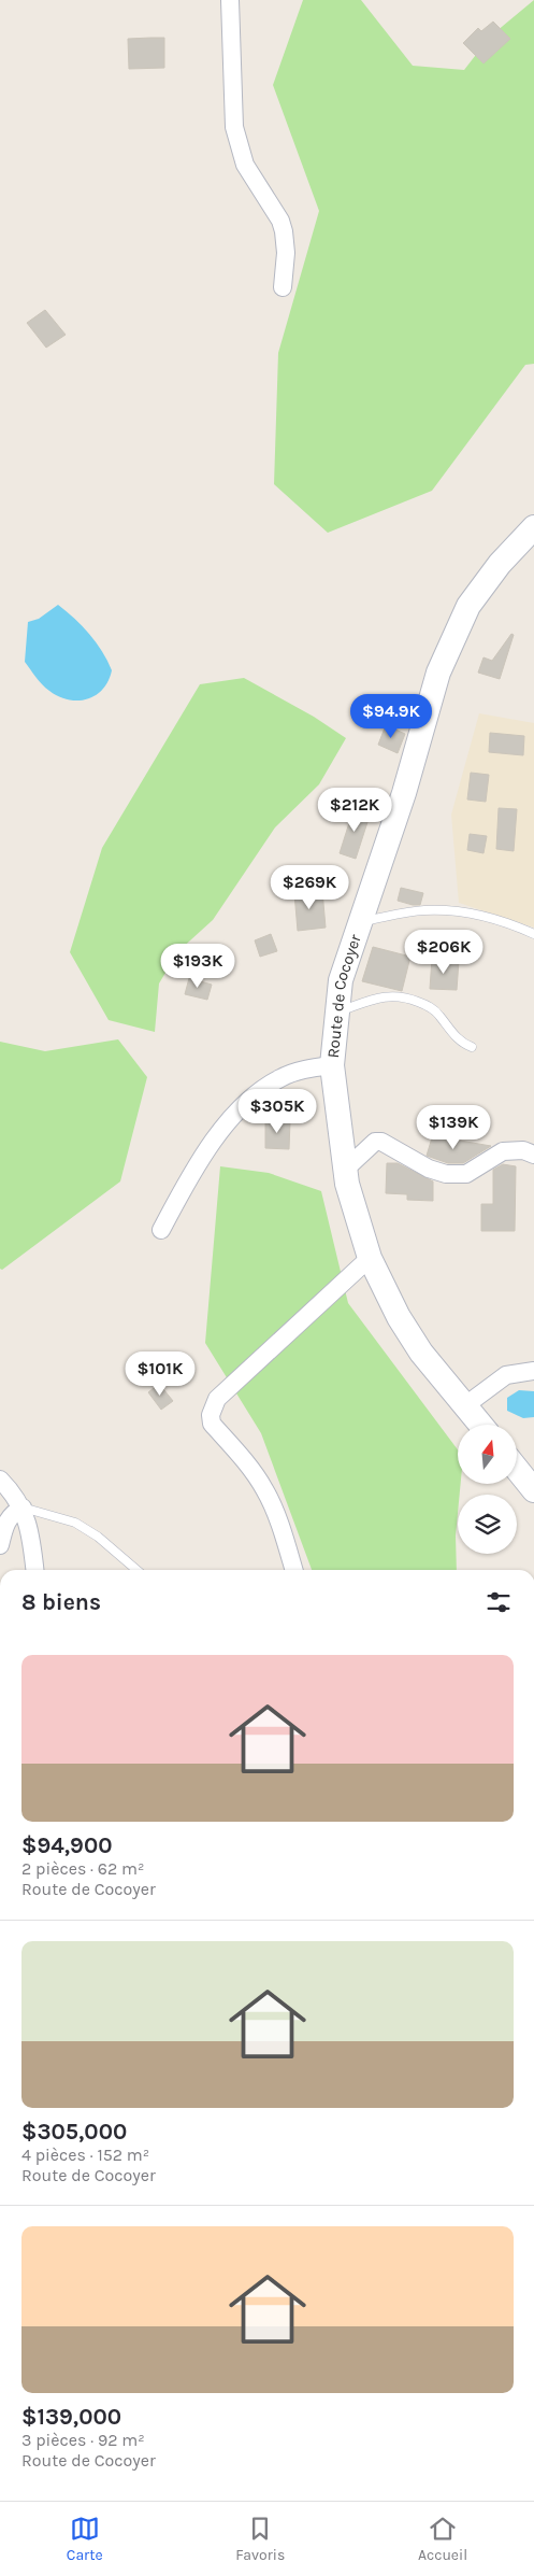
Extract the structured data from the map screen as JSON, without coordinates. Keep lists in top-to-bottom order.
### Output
{
  "streets": {
    "main road": ["Route de Cocoyer"]
  },
  "north": "top",
  "page": {
    "price": [
      "$94.9K",
      "$212K",
      "$269K",
      "$206K",
      "$193K",
      "$305K",
      "$139K",
      "$101K"
    ],
    "heading": "8 biens",
    "list": [
      {
        "name": "$94,900",
        "note": "2 pièces · 62 m² · Route de Cocoyer"
      },
      {
        "name": "$305,000",
        "note": "4 pièces · 152 m² · Route de Cocoyer"
      },
      {
        "name": "$139,000",
        "note": "3 pièces · 92 m² · Route de Cocoyer"
      }
    ],
    "tabs": ["Carte", "Favoris", "Accueil"]
  }
}
